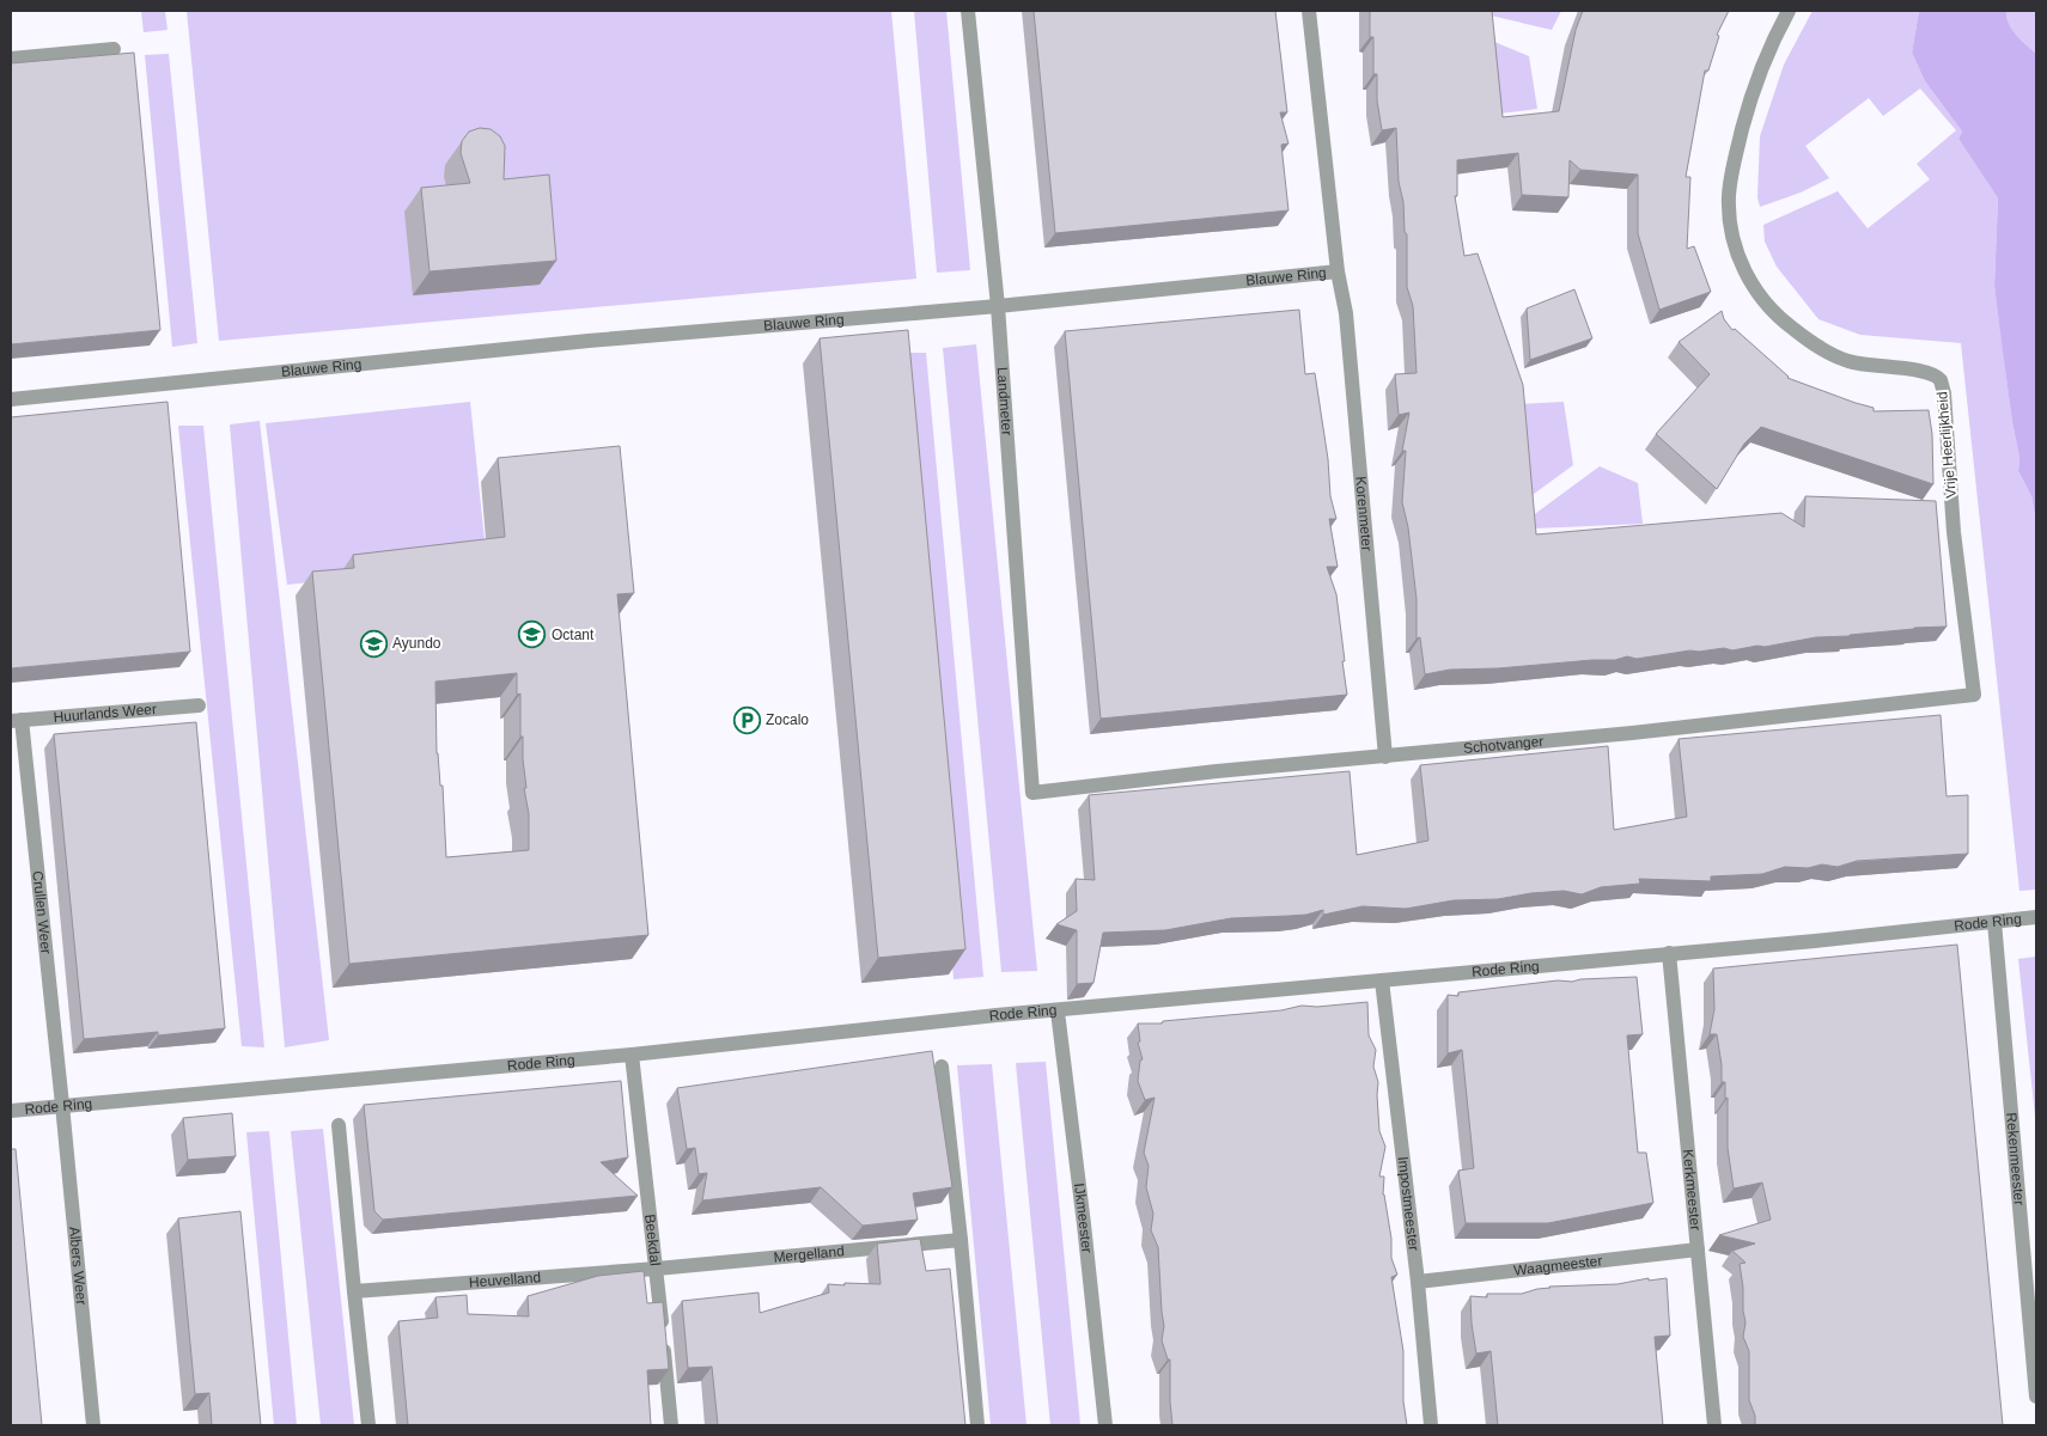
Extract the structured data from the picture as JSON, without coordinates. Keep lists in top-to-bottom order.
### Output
{
  "streets": {
    "street": [
      "Blauwe Ring",
      "Landmeter",
      "Vrije Heerlijkheid",
      "Korenmeter",
      "Huurlands Weer",
      "Schotvanger",
      "Crullen Weer",
      "Rode Ring",
      "Rekenmeester",
      "Kerkmeester",
      "Impostmeester",
      "IJkmeester",
      "Beekdal",
      "Mergelland",
      "Albers Weer",
      "Waagmeester",
      "Heuvelland"
    ]
  },
  "crossings": [
    ["Blauwe Ring", "Landmeter"],
    ["Blauwe Ring", "Korenmeter"],
    ["Landmeter", "Schotvanger"],
    ["Vrije Heerlijkheid", "Schotvanger"],
    ["Korenmeter", "Schotvanger"],
    ["Huurlands Weer", "Crullen Weer"],
    ["Crullen Weer", "Rode Ring"],
    ["Crullen Weer", "Albers Weer"],
    ["Rode Ring", "Rekenmeester"],
    ["Rode Ring", "Kerkmeester"],
    ["Rode Ring", "Impostmeester"],
    ["Rode Ring", "IJkmeester"],
    ["Rode Ring", "Beekdal"],
    ["Rode Ring", "Albers Weer"],
    ["Kerkmeester", "Waagmeester"],
    ["Impostmeester", "Waagmeester"],
    ["Beekdal", "Mergelland"],
    ["Beekdal", "Heuvelland"],
    ["Mergelland", "Heuvelland"]
  ],
  "places": {
    "school or university": ["Octant", "Ayundo"],
    "parking": ["Zocalo"]
  }
}
